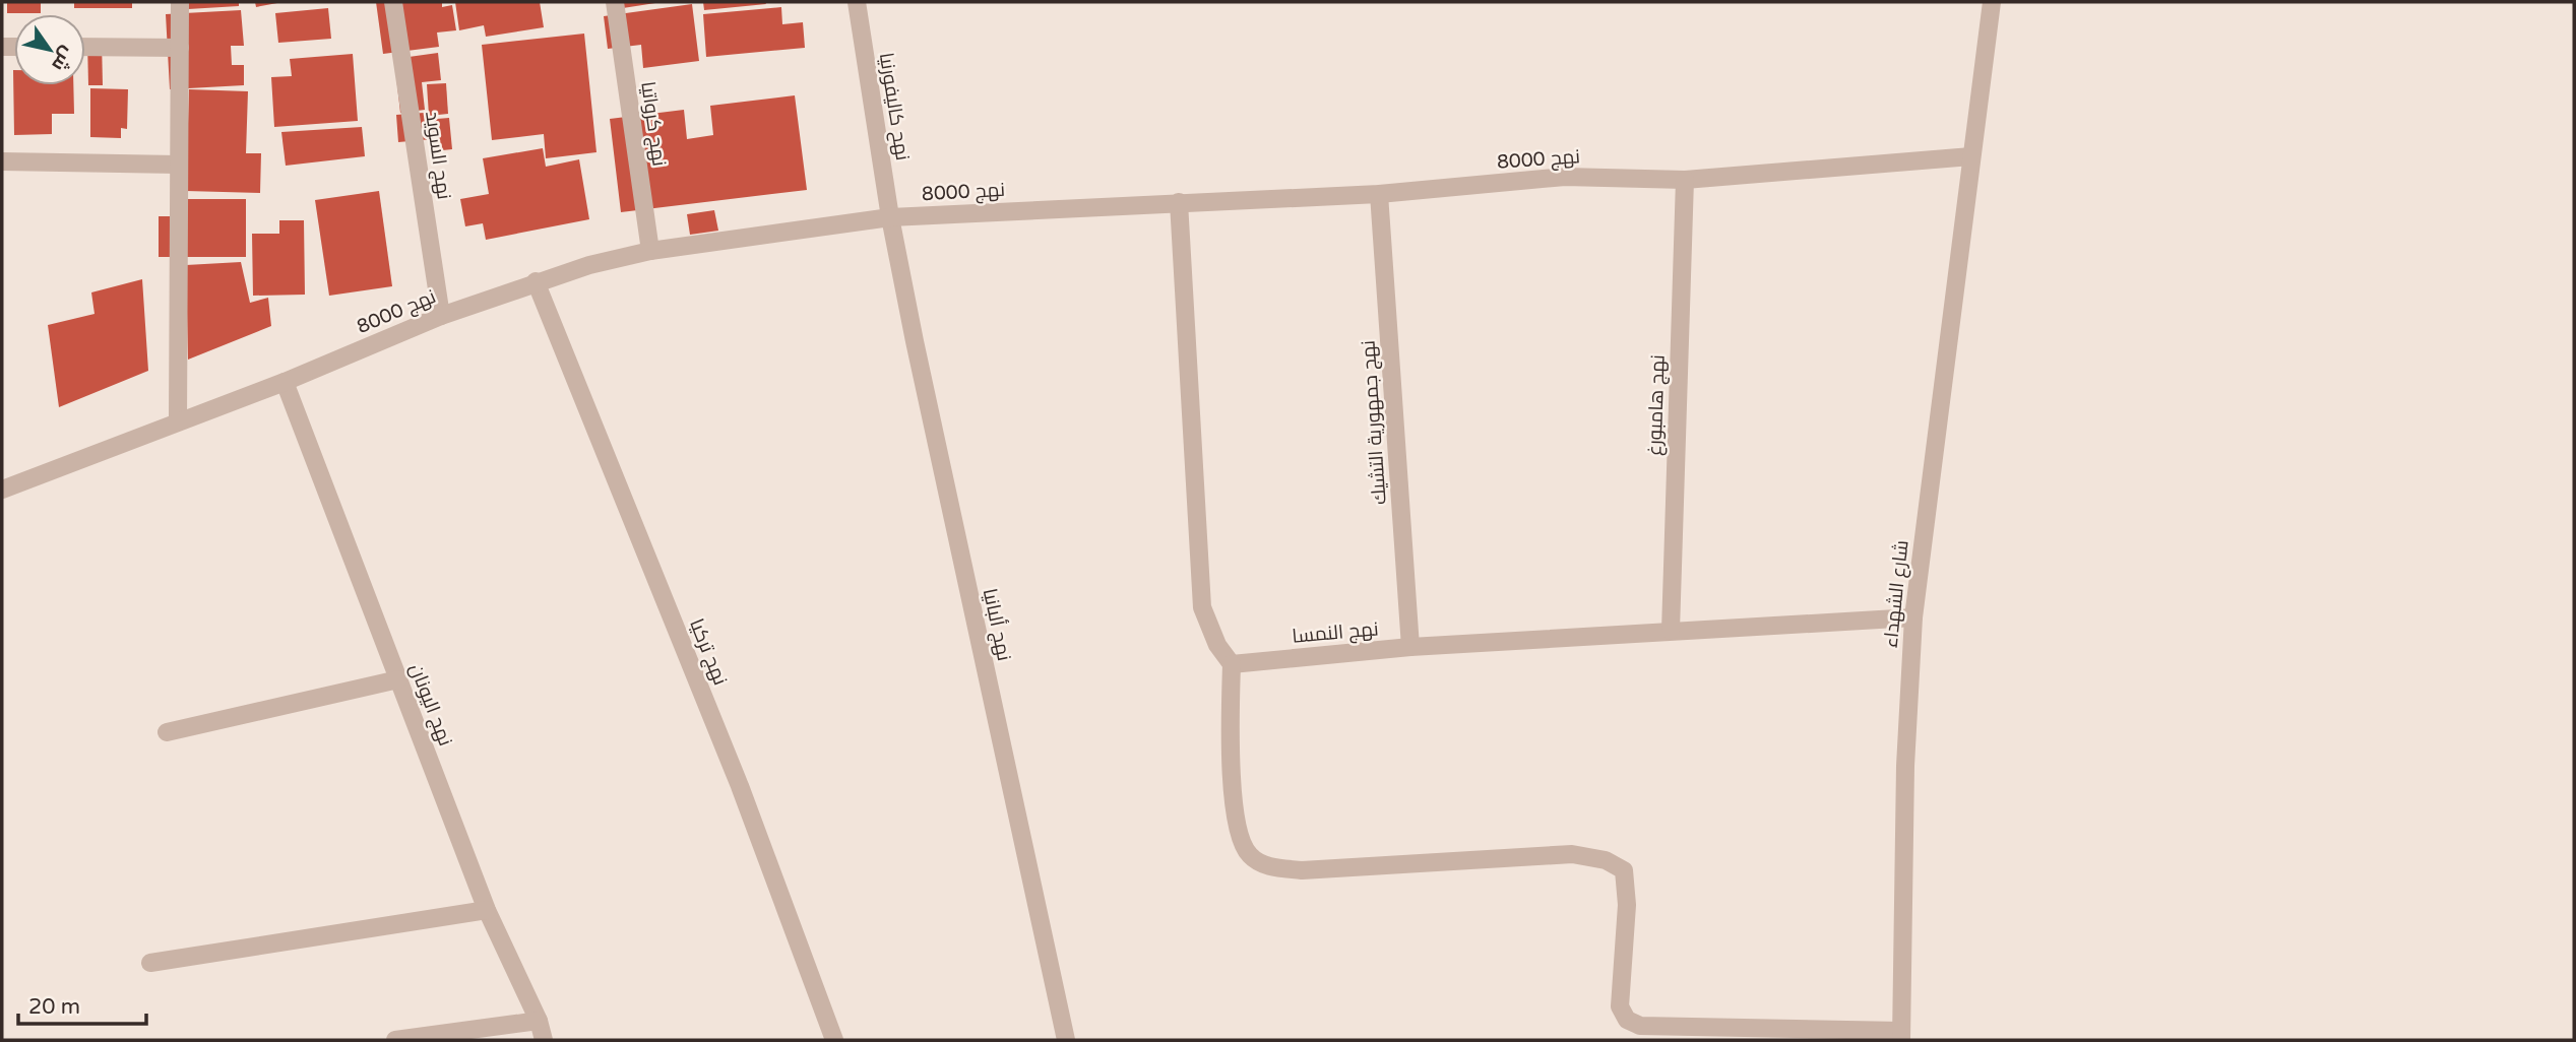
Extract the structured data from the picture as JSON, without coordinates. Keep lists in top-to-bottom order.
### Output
{
  "streets": {
    "street": [
      "نهح كاليفورنيا",
      "نهج كرواتيا",
      "نهج السويد",
      "نهج 8000",
      "نهج هامبورغ",
      "نهج جمهورية التشيك",
      "شارع الشهداء",
      "نهج ألبانيا",
      "نهج النمسا",
      "نهج تركيا",
      "نهج اليونان"
    ]
  },
  "crossings": [
    ["نهح كاليفورنيا", "نهج 8000"],
    ["نهح كاليفورنيا", "نهج ألبانيا"],
    ["نهج كرواتيا", "نهج 8000"],
    ["نهج السويد", "نهج 8000"],
    ["نهج 8000", "نهج هامبورغ"],
    ["نهج 8000", "نهج جمهورية التشيك"],
    ["نهج 8000", "شارع الشهداء"],
    ["نهج 8000", "نهج ألبانيا"],
    ["نهج 8000", "نهج تركيا"],
    ["نهج 8000", "نهج اليونان"],
    ["نهج هامبورغ", "نهج النمسا"],
    ["نهج جمهورية التشيك", "نهج النمسا"],
    ["شارع الشهداء", "نهج النمسا"]
  ],
  "scale_bar": "20 m",
  "north": "bottom right"
}
